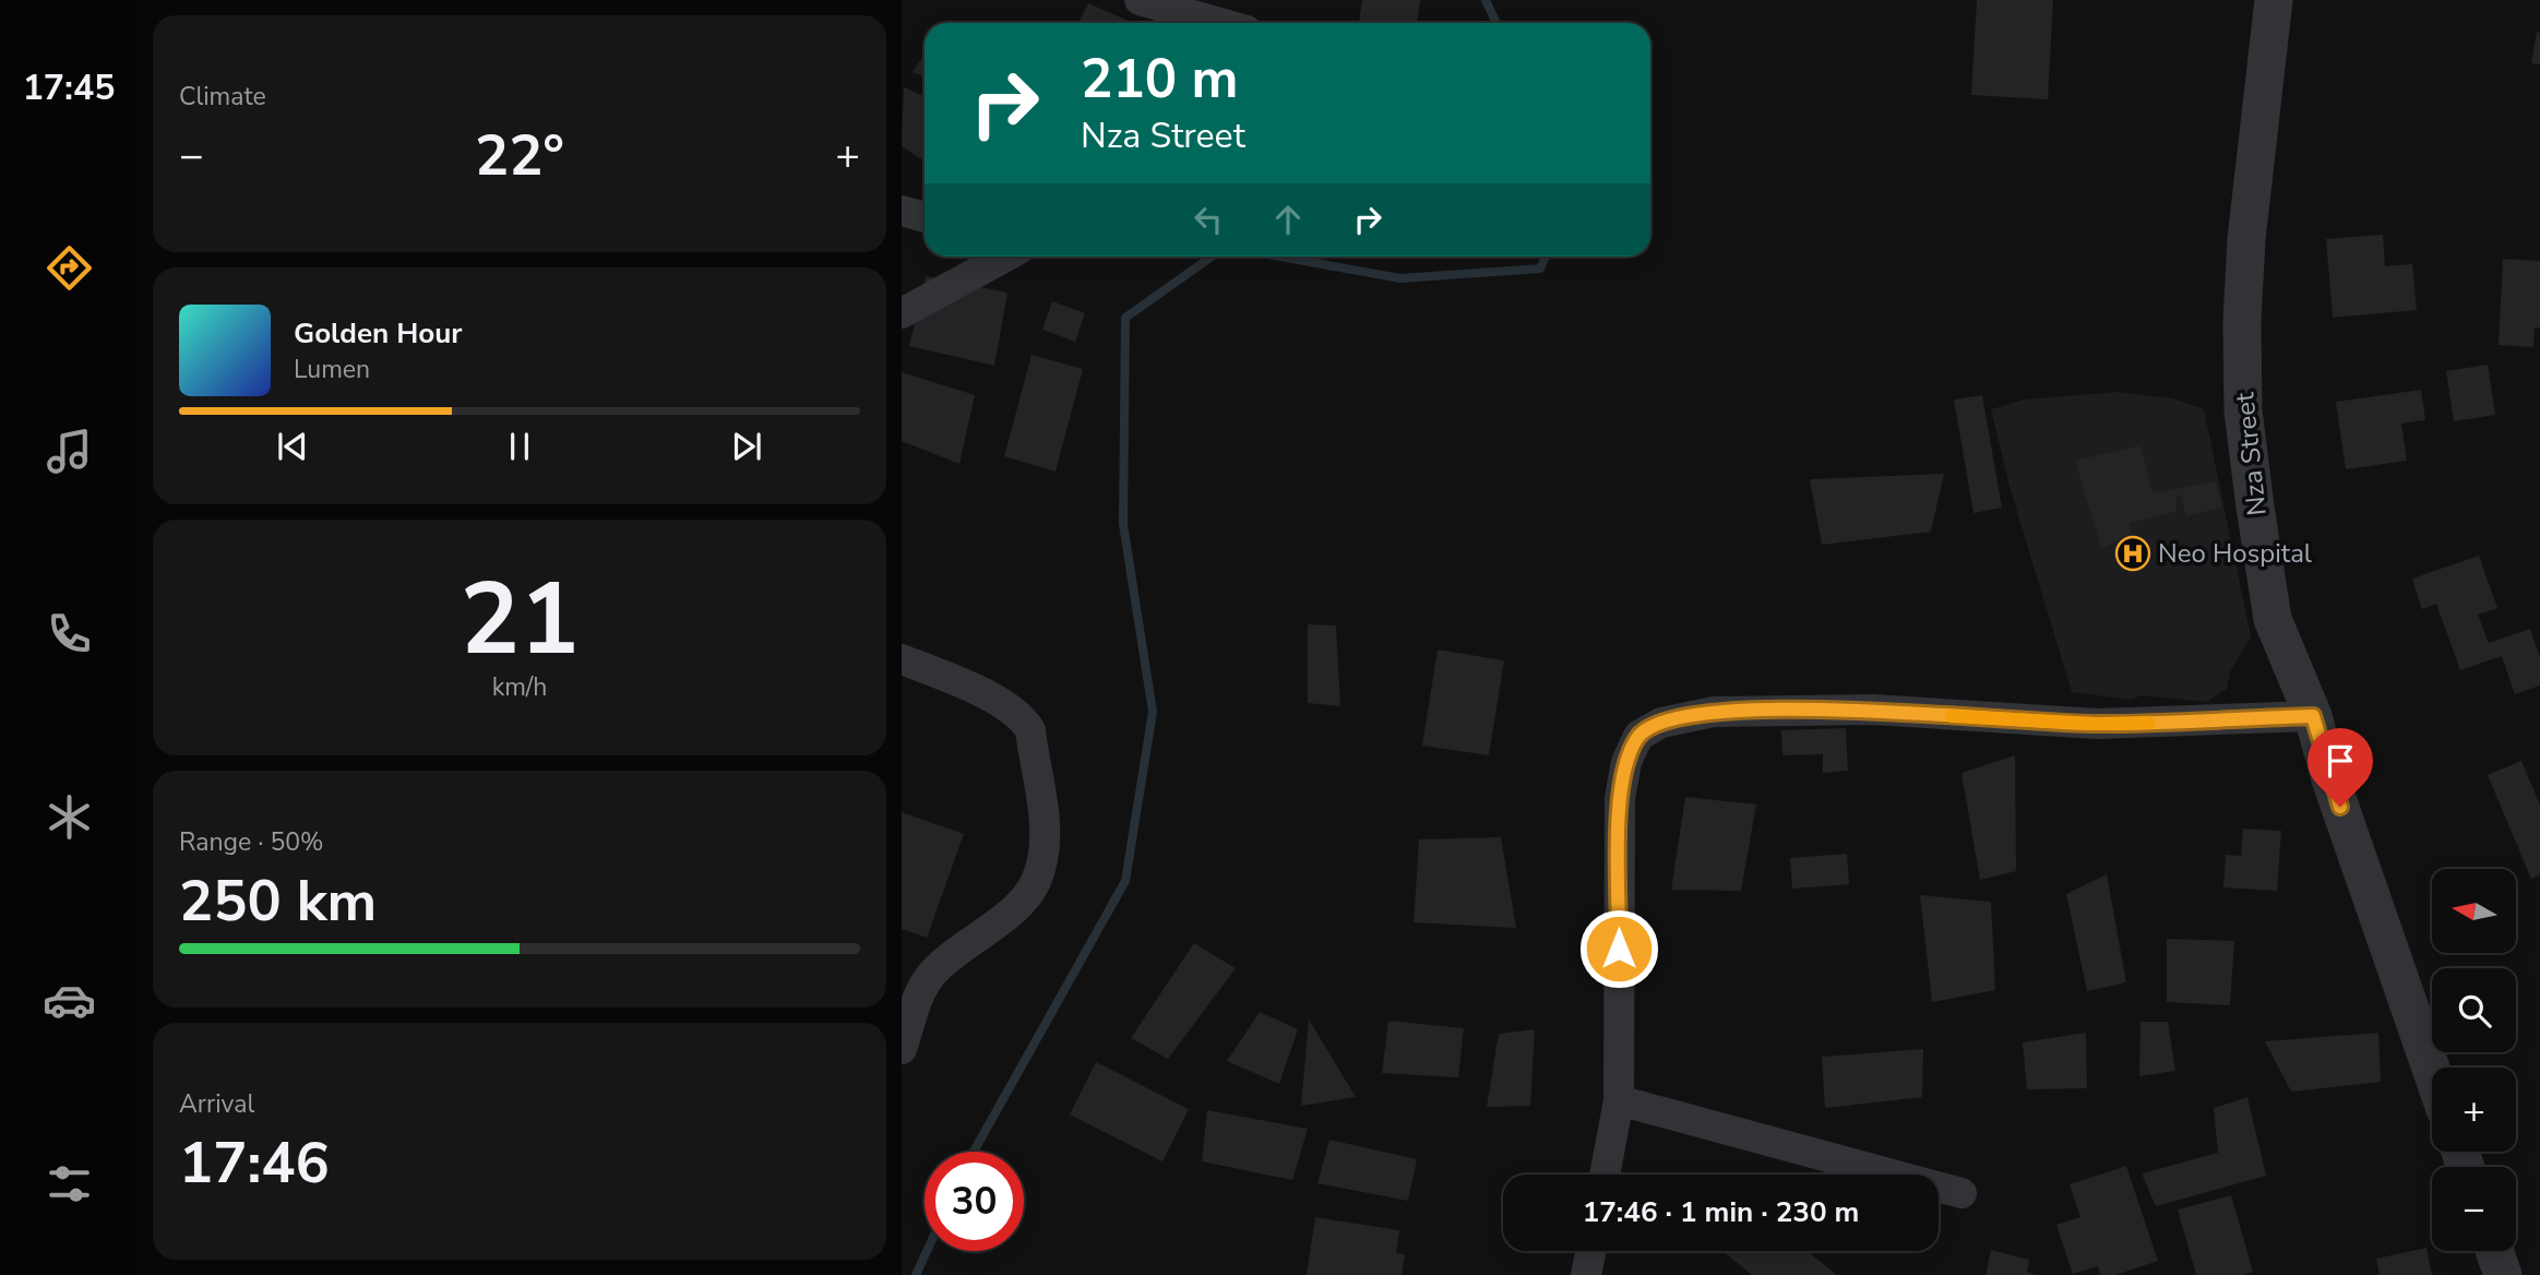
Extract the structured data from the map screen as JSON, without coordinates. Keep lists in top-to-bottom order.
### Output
{
  "streets": {
    "street": ["Nza Street"]
  },
  "places": {
    "hospital": ["Neo Hospital"]
  },
  "north": "left",
  "page": {
    "tabs": "17:45",
    "tile": [
      "Climate",
      ["21", "km/h"],
      ["Range · 50%", "250 km"],
      ["Arrival", "17:46"]
    ],
    "turn": ["210 m", "Nza Street"],
    "heat": ["−", "22°", "+"],
    "song": ["Golden Hour", "Lumen"],
    "map_buttons": ["+", "−"],
    "limit": "30",
    "trip": "17:46 · 1 min · 230 m"
  }
}
